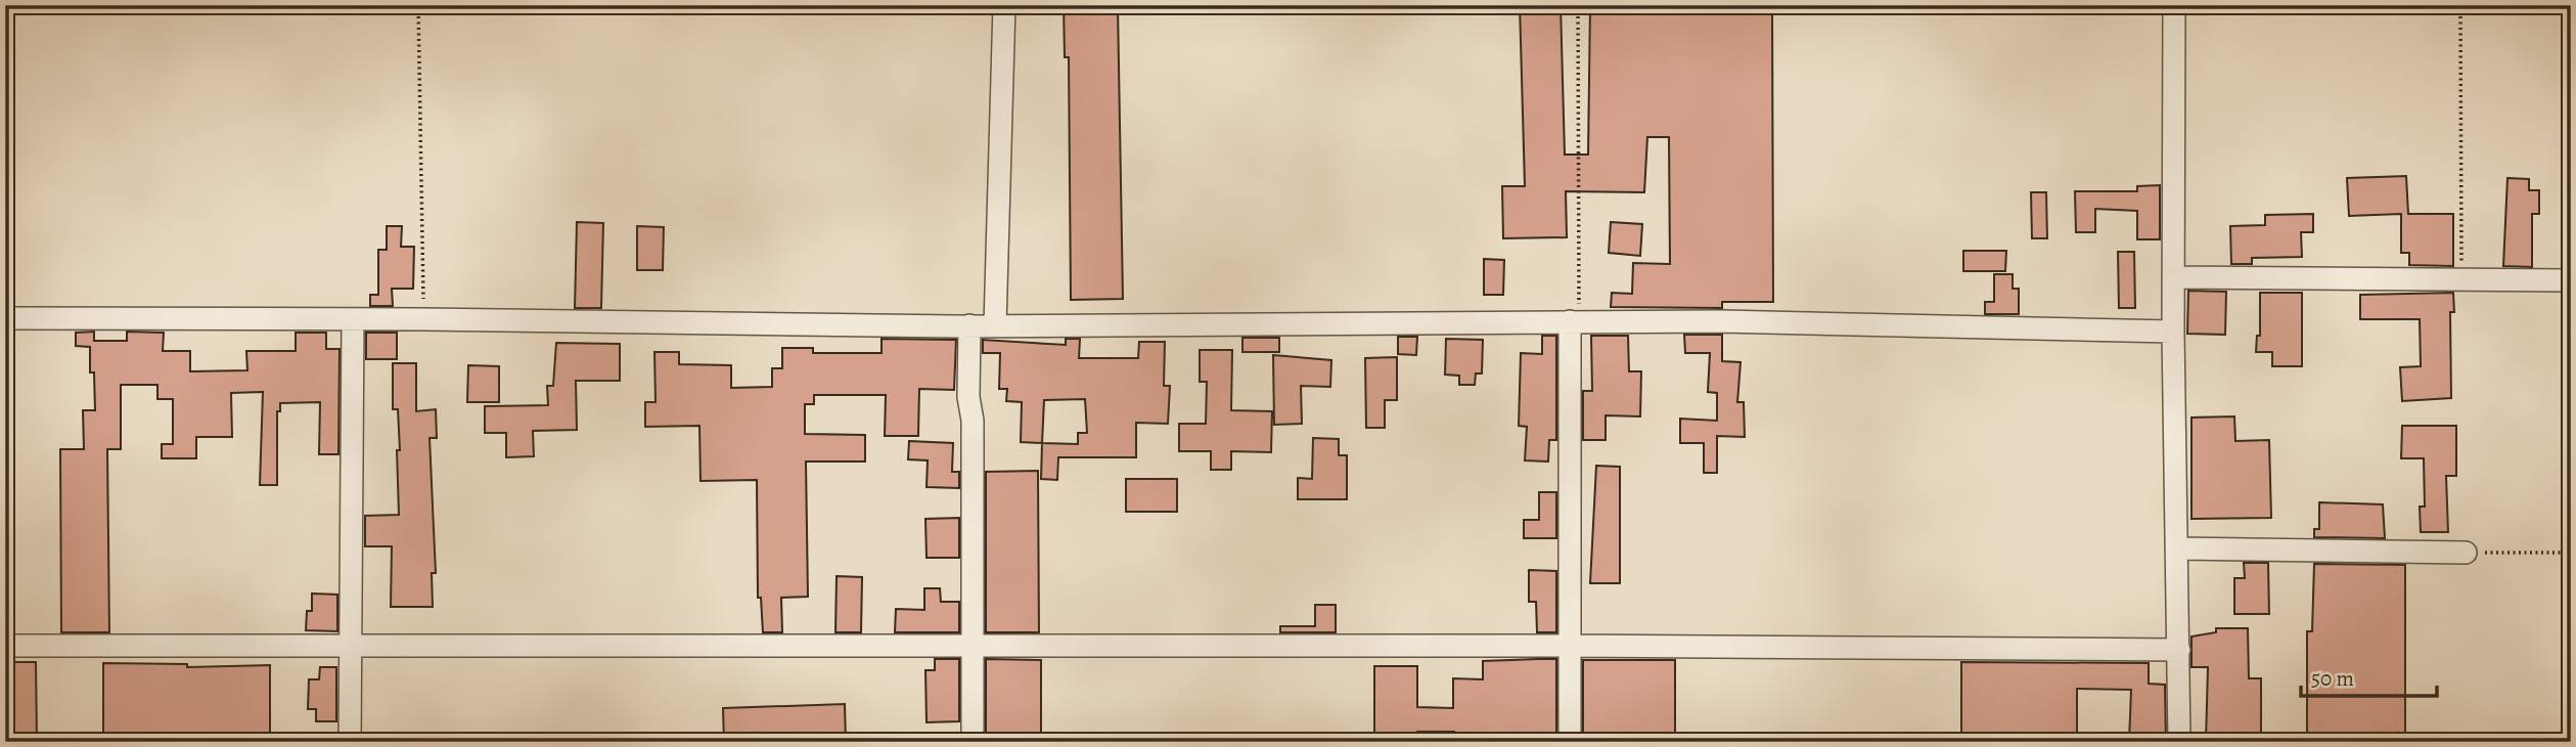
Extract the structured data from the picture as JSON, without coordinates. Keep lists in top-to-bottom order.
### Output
{
  "scale_bar": "50 m"
}
